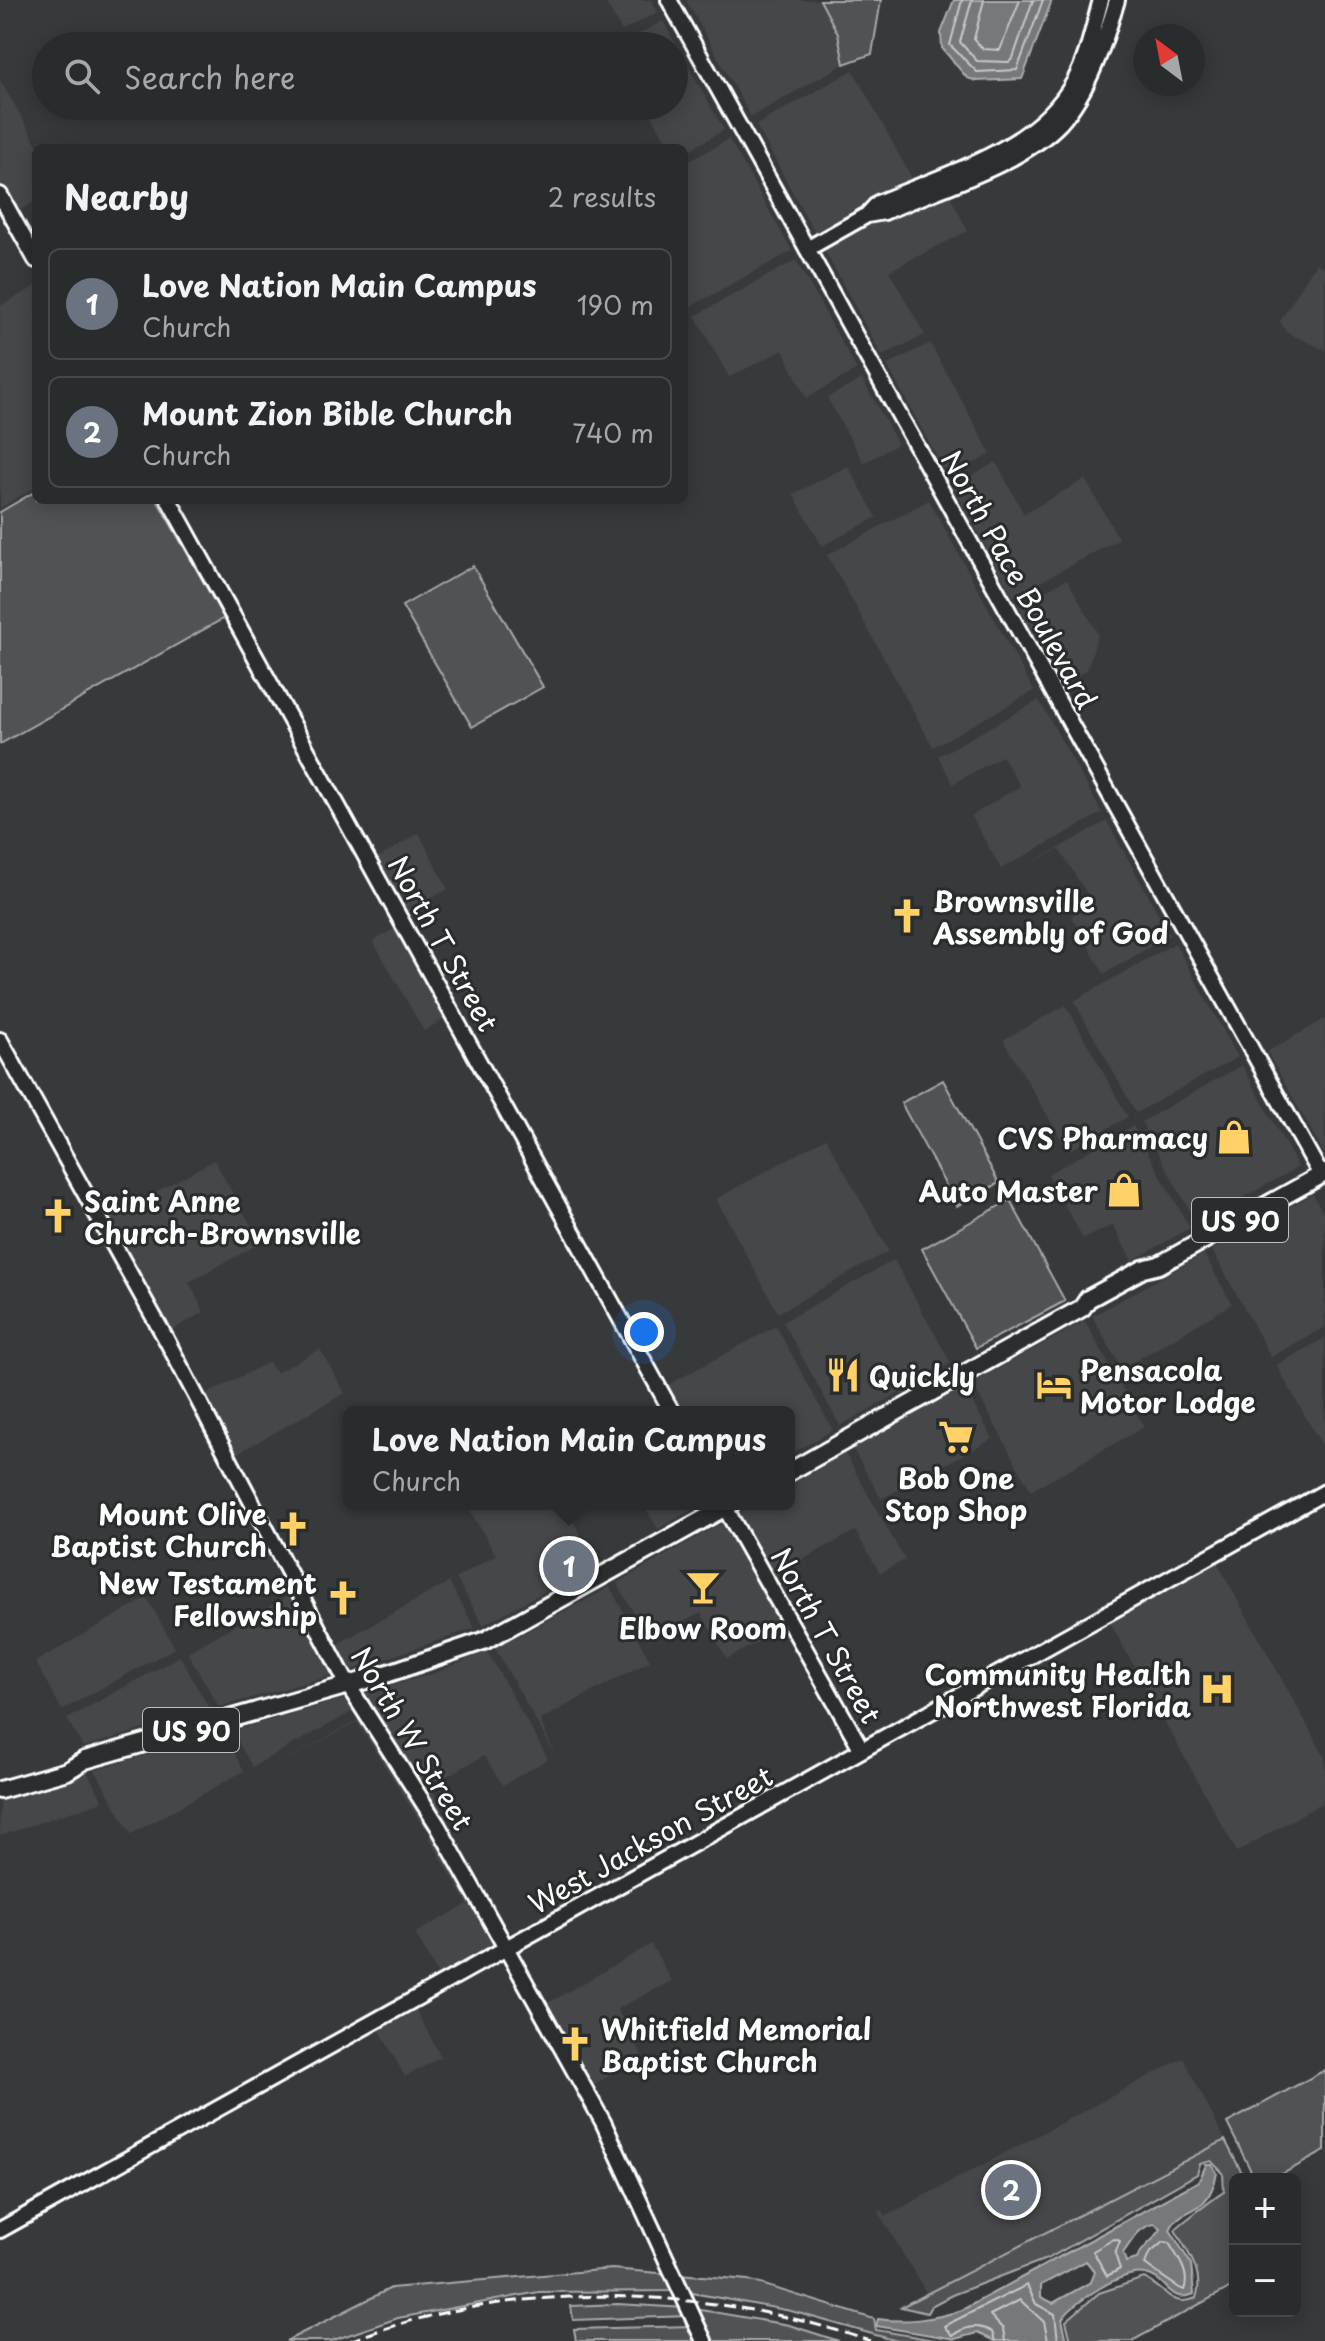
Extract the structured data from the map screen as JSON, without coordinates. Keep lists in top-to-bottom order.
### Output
{
  "streets": {
    "main road": ["US 90"],
    "street": [
      "North Pace Boulevard",
      "North T Street",
      "North W Street",
      "West Jackson Street"
    ]
  },
  "crossings": [
    ["North Pace Boulevard", "US 90"],
    ["North T Street", "West Jackson Street"],
    ["US 90", "North W Street"],
    ["North W Street", "West Jackson Street"]
  ],
  "places": {
    "church": [
      "Brownsville Assembly of God",
      "Saint Anne Church-Brownsville",
      "Mount Olive Baptist Church",
      "New Testament Fellowship",
      "Whitfield Memorial Baptist Church"
    ],
    "shop": ["CVS Pharmacy", "Auto Master"],
    "restaurant": ["Quickly"],
    "hotel": ["Pensacola Motor Lodge"],
    "supermarket": ["Bob One Stop Shop"],
    "bar": ["Elbow Room"],
    "hospital": ["Community Health Northwest Florida"]
  },
  "north": "top left",
  "page": {
    "search": "Search here",
    "heading": ["Nearby", "2 results"],
    "list": [
      {
        "mark": "1",
        "name": "Love Nation Main Campus",
        "note": "Church",
        "value": "190 m"
      },
      {
        "mark": "2",
        "name": "Mount Zion Bible Church",
        "note": "Church",
        "value": "740 m"
      }
    ],
    "popup": ["Love Nation Main Campus", "Church"],
    "pins": ["1", "2"],
    "map_buttons": ["+", "−"]
  }
}
